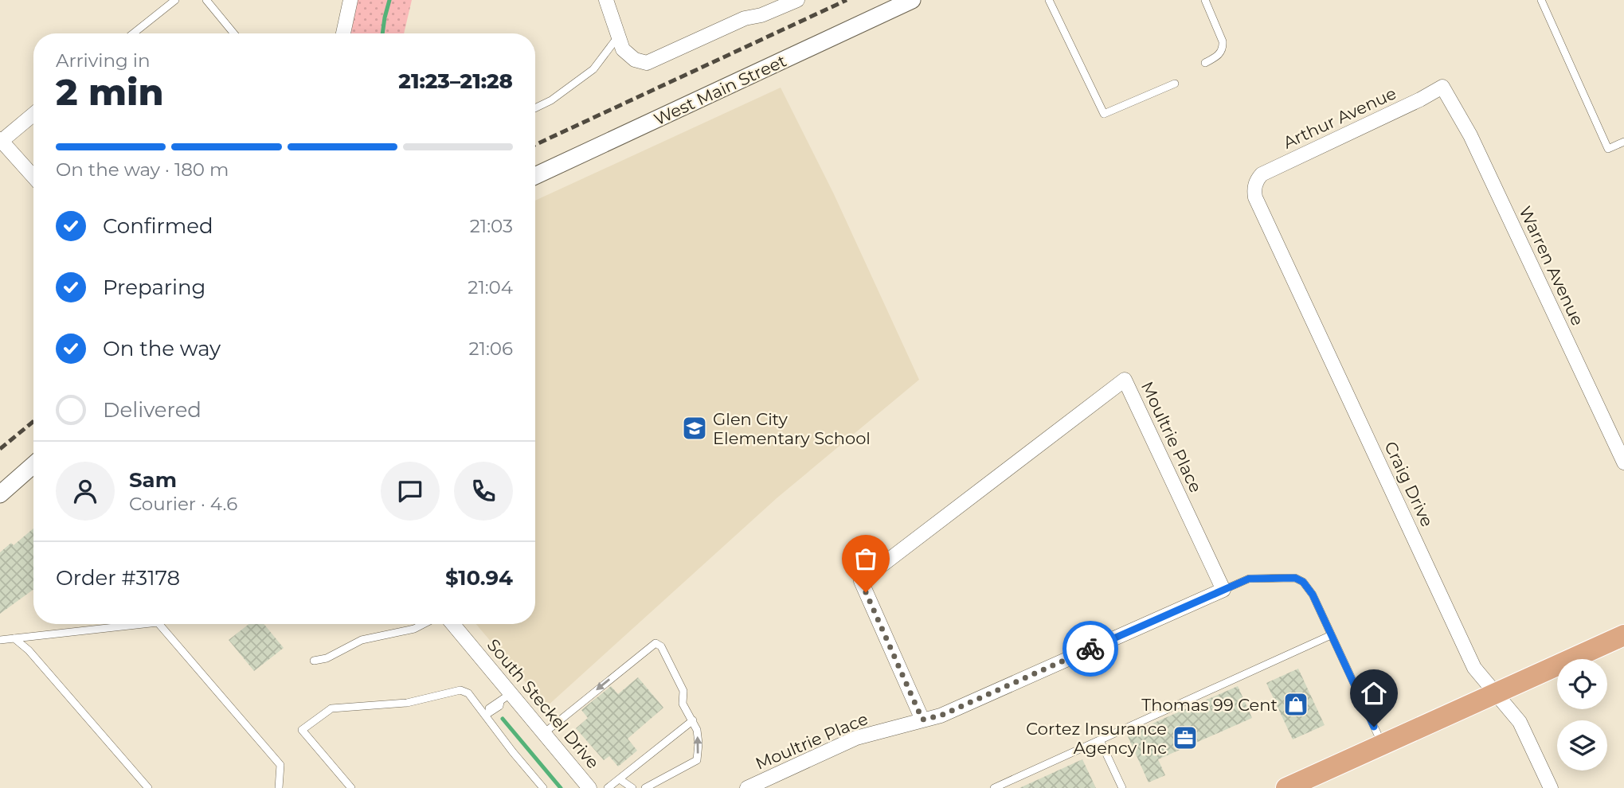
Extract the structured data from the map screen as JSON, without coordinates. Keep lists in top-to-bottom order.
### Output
{
  "streets": {
    "street": [
      "West Main Street",
      "Arthur Avenue",
      "Warren Avenue",
      "Moultrie Place",
      "Craig Drive",
      "South Steckel Drive"
    ]
  },
  "crossings": [
    ["Arthur Avenue", "Warren Avenue"],
    ["Arthur Avenue", "Craig Drive"]
  ],
  "places": {
    "school or university": ["Glen City Elementary School"],
    "shop": ["Thomas 99 Cent"],
    "office": ["Cortez Insurance Agency Inc"]
  },
  "page": {
    "heading": ["2 min", "Arriving in", "21:23–21:28"],
    "panel": [
      "Sam",
      "Courier · 4.6",
      "Order #3178",
      "$10.94"
    ],
    "bar": "On the way · 180 m",
    "list": [
      ["Confirmed", "21:03"],
      ["Preparing", "21:04"],
      ["On the way", "21:06"],
      "Delivered"
    ]
  }
}
